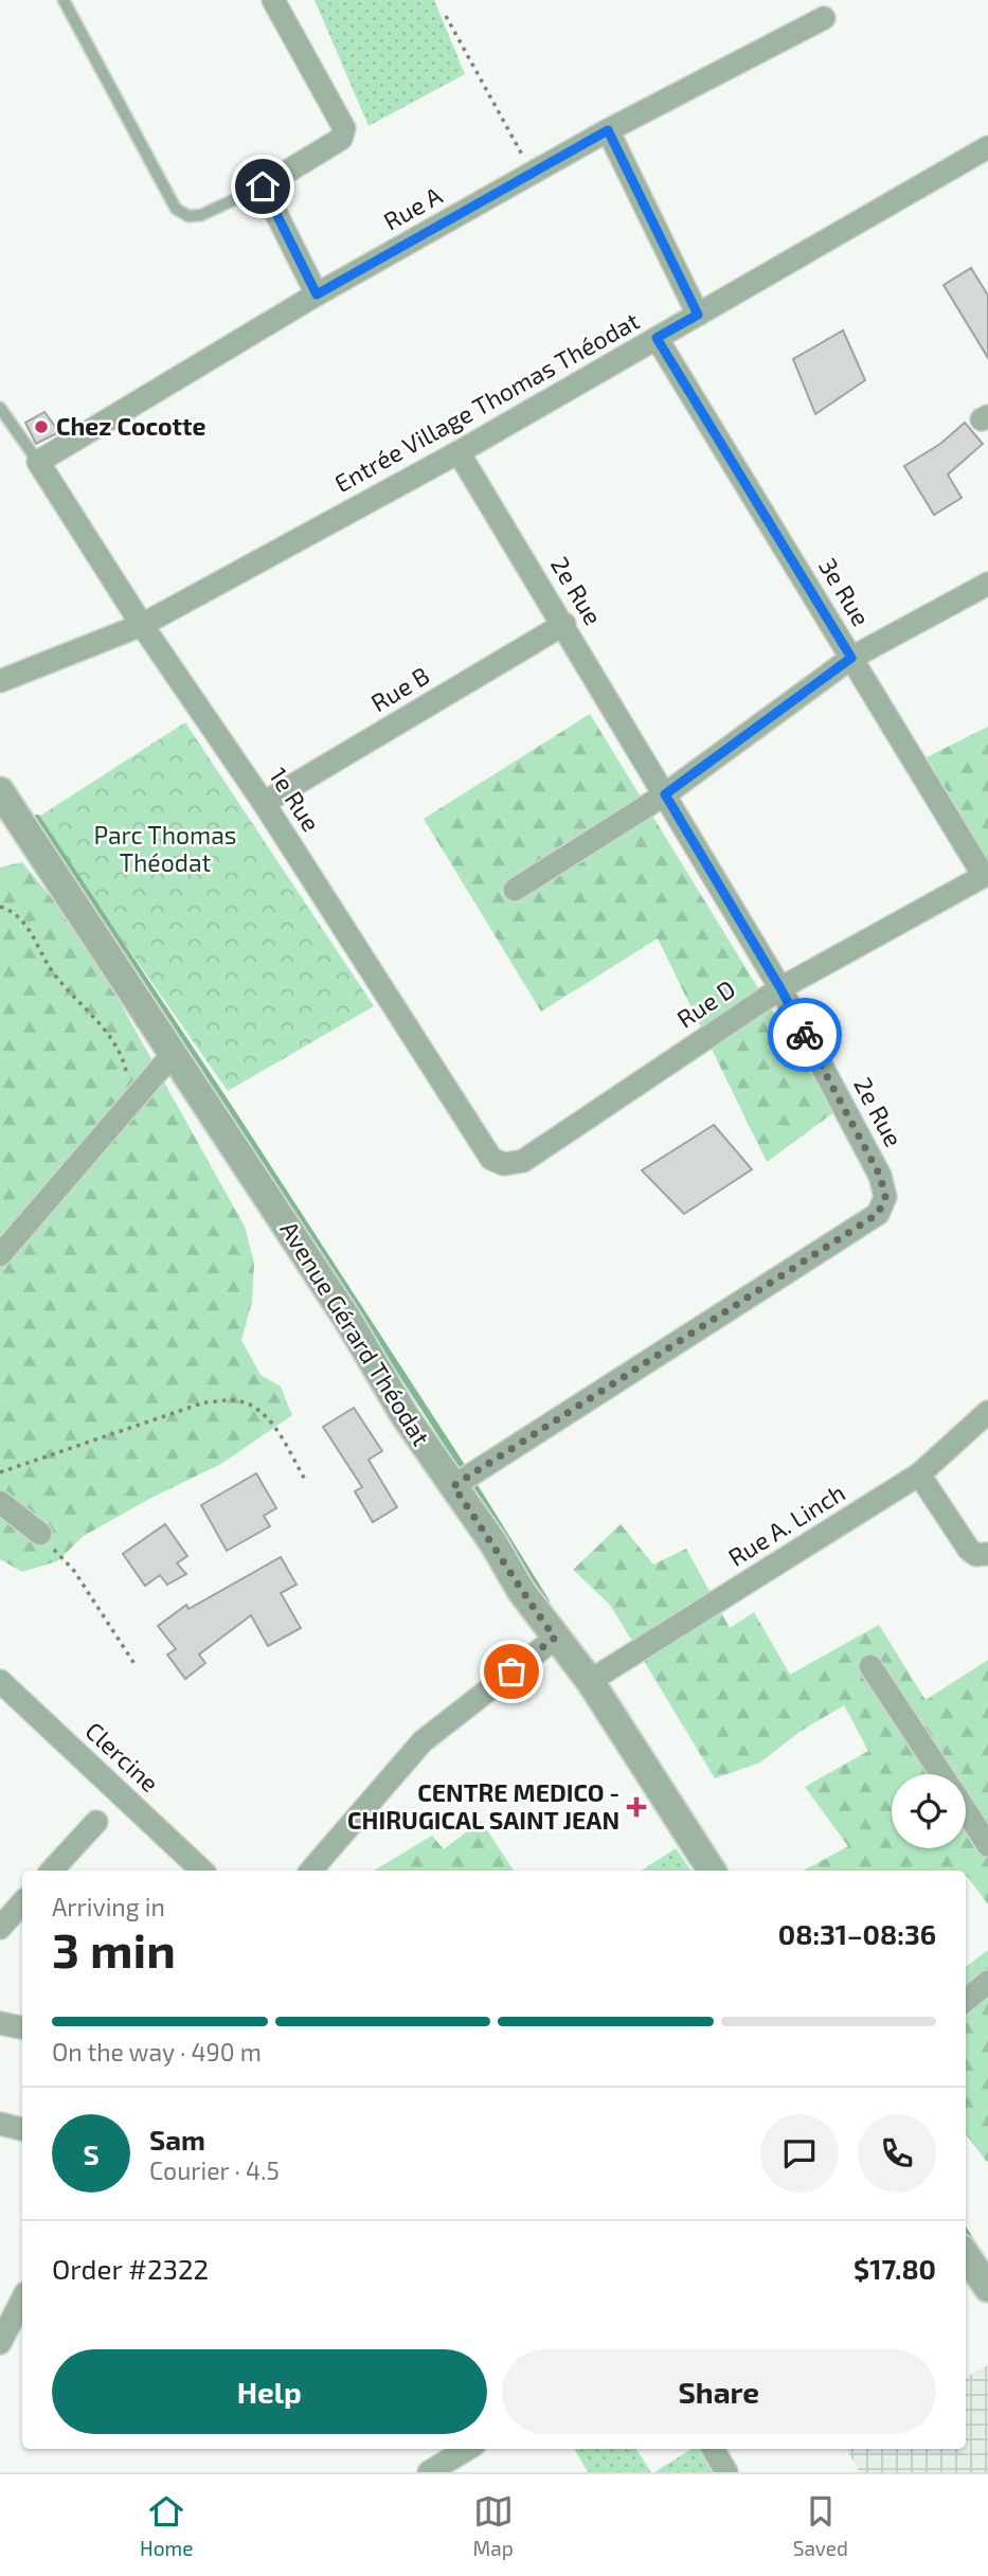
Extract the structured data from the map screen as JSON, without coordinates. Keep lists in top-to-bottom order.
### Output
{
  "streets": {
    "street": [
      "Rue A",
      "Entrée Village Thomas Théodat",
      "2e Rue",
      "3e Rue",
      "Rue B",
      "1e Rue",
      "Rue D",
      "Avenue Gérard Théodat",
      "Rue A. Linch",
      "Clercine"
    ]
  },
  "crossings": [
    ["Rue A", "1e Rue"],
    ["Entrée Village Thomas Théodat", "2e Rue"],
    ["Entrée Village Thomas Théodat", "3e Rue"],
    ["Entrée Village Thomas Théodat", "1e Rue"],
    ["2e Rue", "Rue B"],
    ["2e Rue", "Rue D"],
    ["2e Rue", "Avenue Gérard Théodat"],
    ["3e Rue", "Rue D"],
    ["Rue B", "1e Rue"],
    ["1e Rue", "Rue D"],
    ["Avenue Gérard Théodat", "Rue A. Linch"]
  ],
  "parks": ["Parc Thomas Théodat"],
  "places": {
    "other": ["Chez Cocotte"],
    "health": ["CENTRE MEDICO - CHIRUGICAL SAINT JEAN"]
  },
  "page": {
    "heading": ["3 min", "Arriving in", "08:31–08:36"],
    "panel": [
      "Sam",
      "Courier · 4.5",
      "Order #2322",
      "$17.80"
    ],
    "bar": "On the way · 490 m",
    "round": "S",
    "buttons": ["Help", "Share"],
    "tabs": ["Home", "Map", "Saved"]
  }
}
